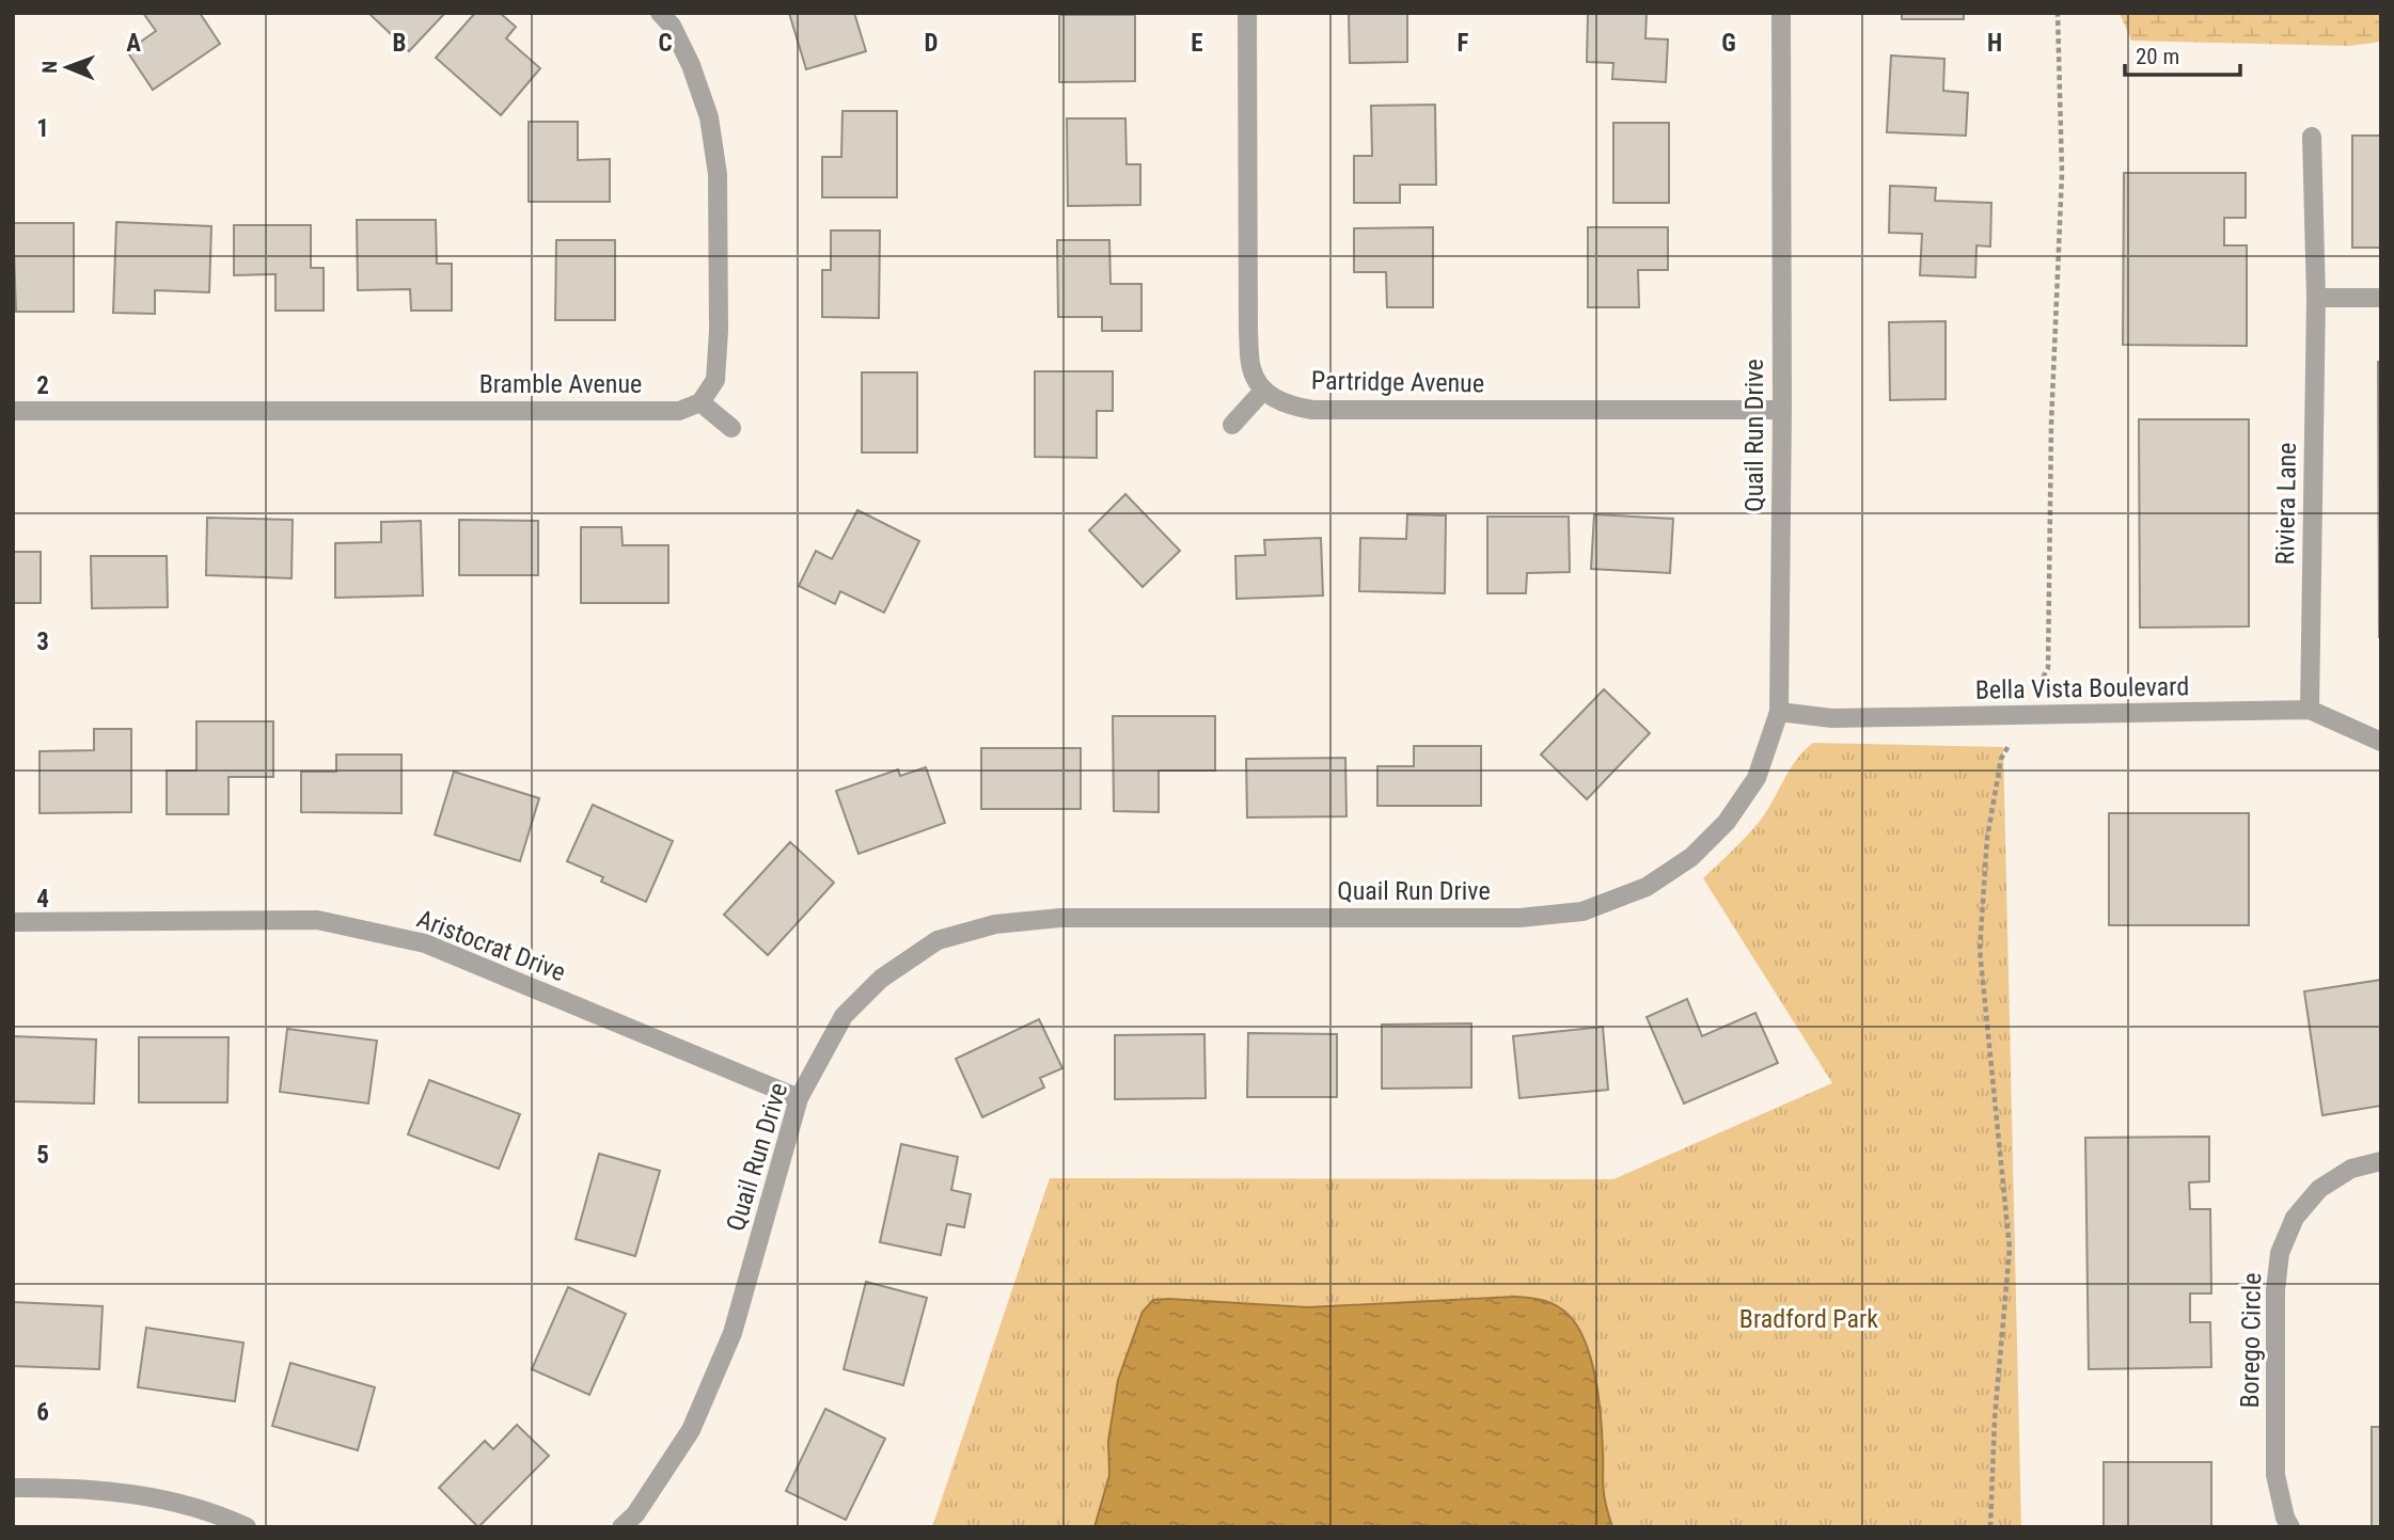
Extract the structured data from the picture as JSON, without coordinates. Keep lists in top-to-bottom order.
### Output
{
  "streets": {
    "street": [
      "Partridge Avenue",
      "Bramble Avenue",
      "Quail Run Drive",
      "Riviera Lane",
      "Bella Vista Boulevard",
      "Aristocrat Drive",
      "Borego Circle"
    ]
  },
  "crossings": [
    ["Partridge Avenue", "Quail Run Drive"],
    ["Quail Run Drive", "Bella Vista Boulevard"],
    ["Quail Run Drive", "Aristocrat Drive"],
    ["Riviera Lane", "Bella Vista Boulevard"]
  ],
  "parks": ["Bradford Park"],
  "scale_bar": "20 m",
  "north": "left",
  "grid": {
    "columns": [
      "A",
      "B",
      "C",
      "D",
      "E",
      "F",
      "G",
      "H"
    ],
    "rows": [
      "1",
      "2",
      "3",
      "4",
      "5",
      "6"
    ]
  }
}
